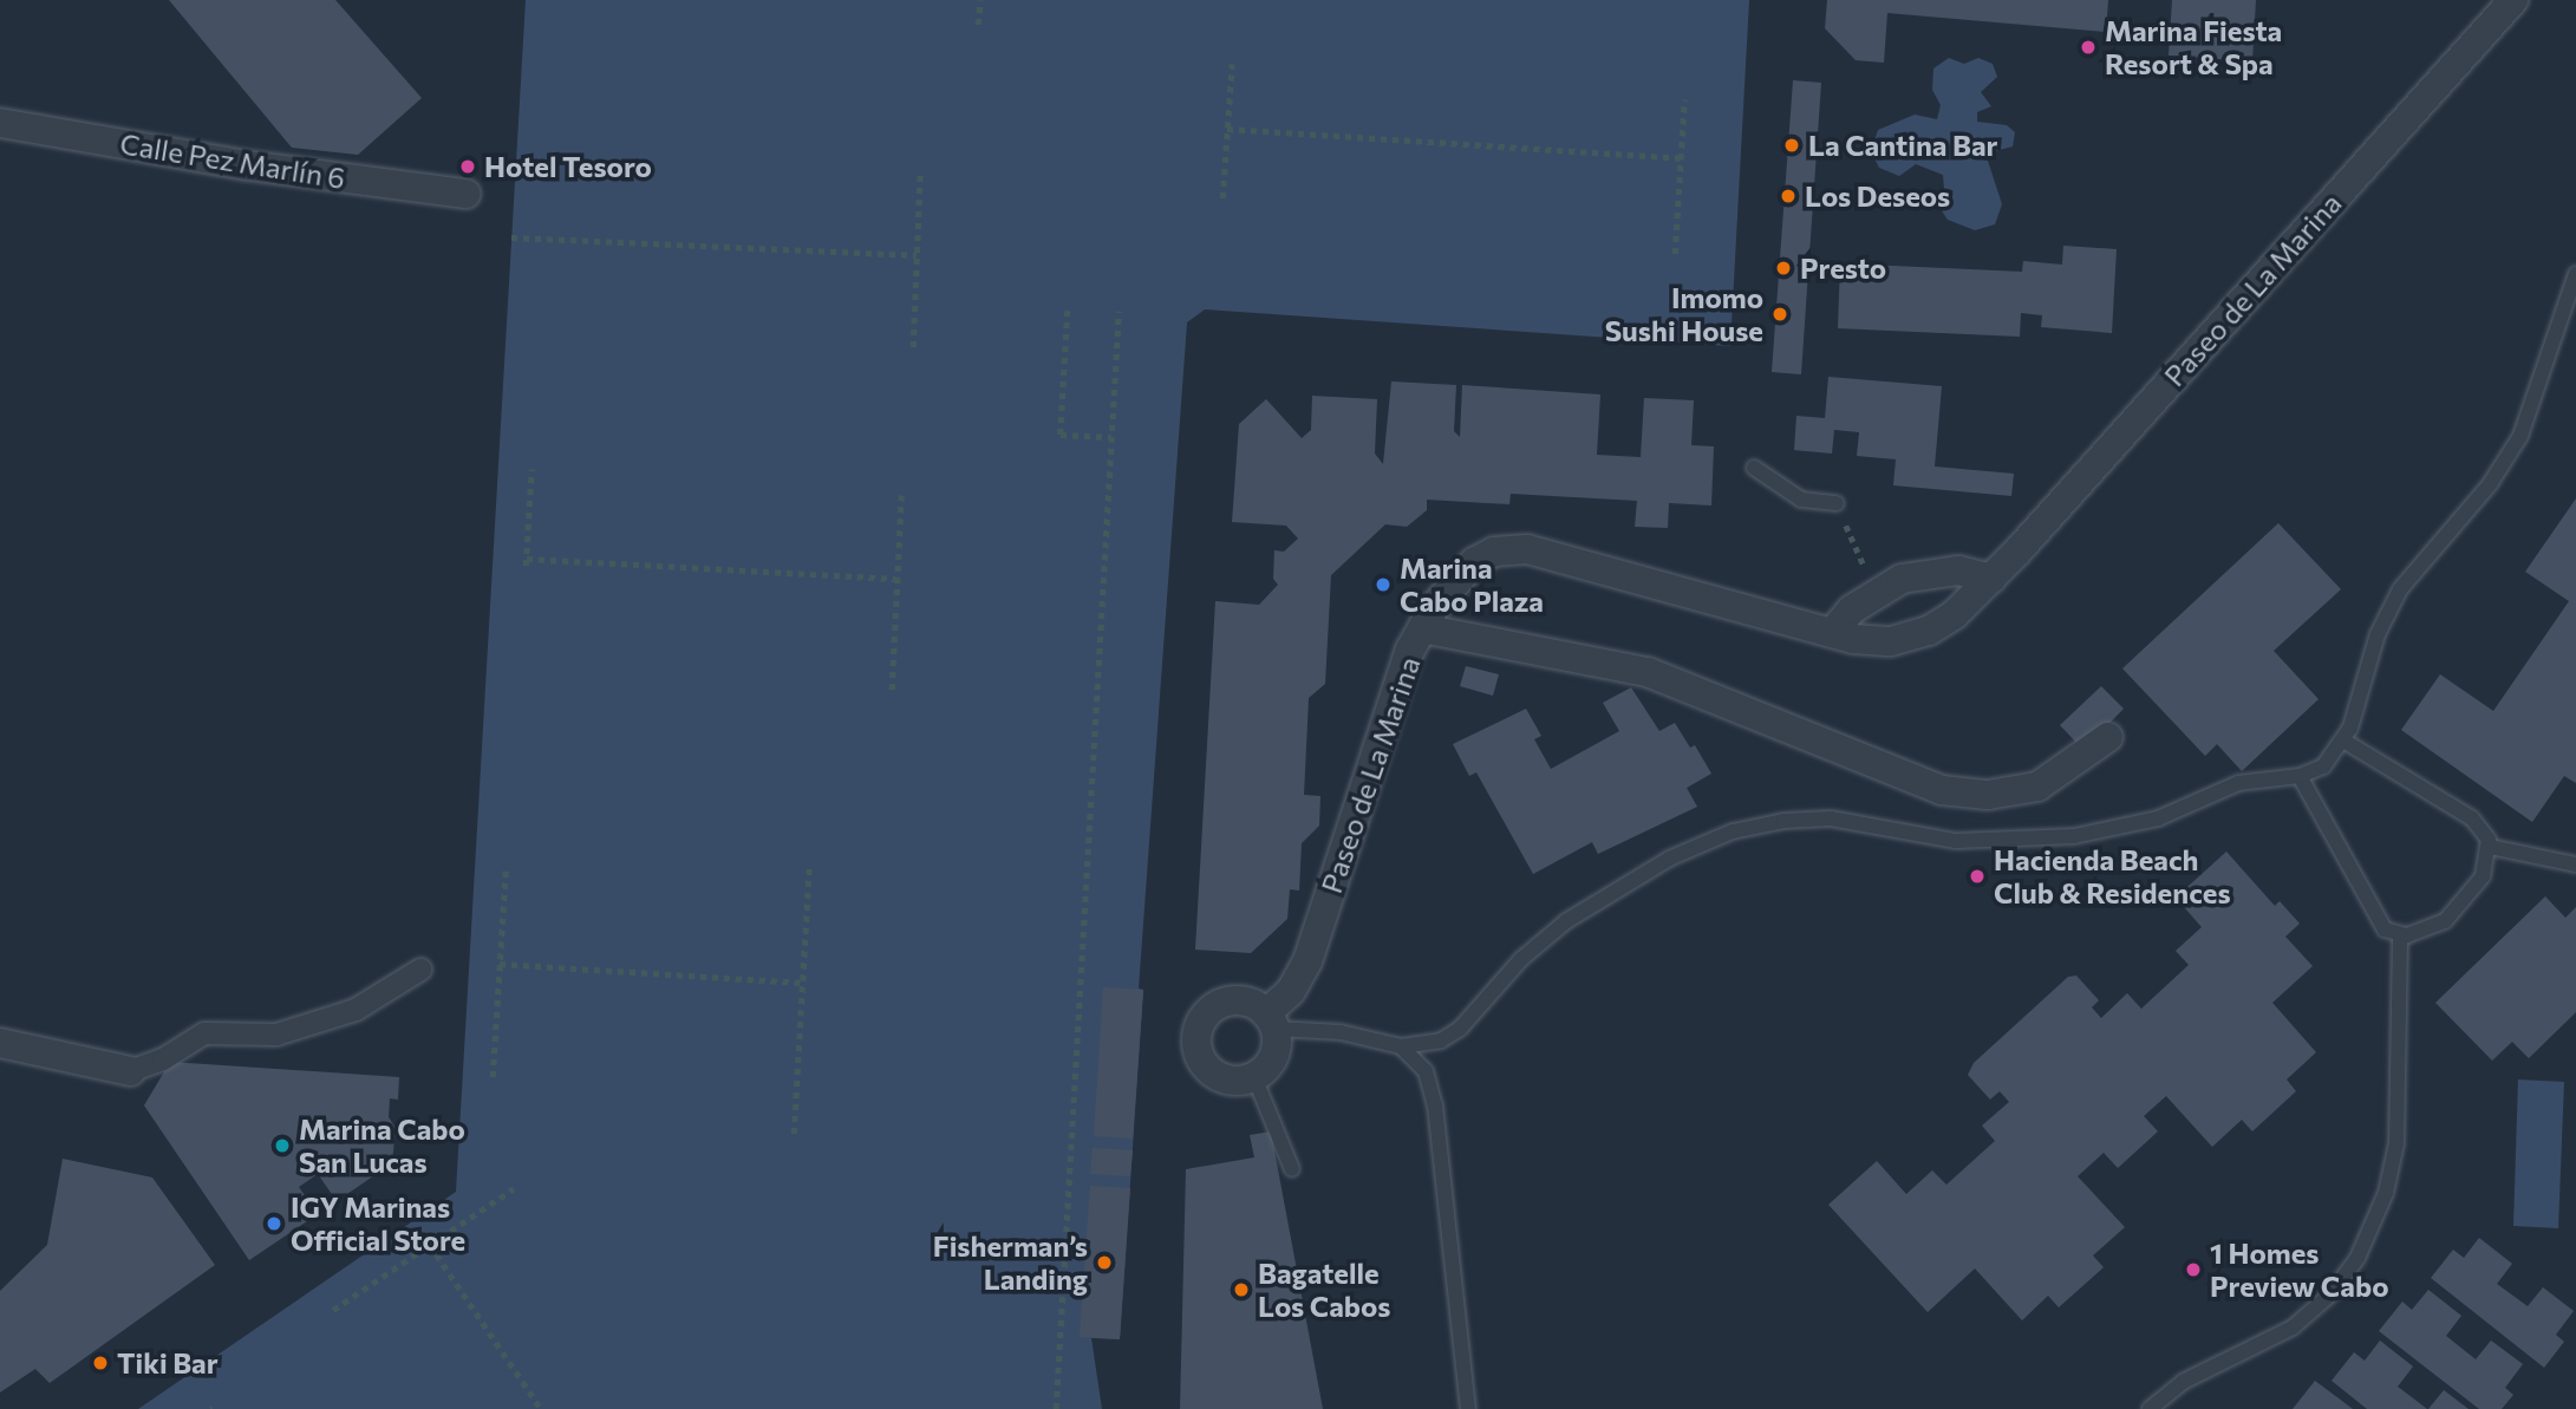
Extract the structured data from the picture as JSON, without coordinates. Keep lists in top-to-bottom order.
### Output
{
  "streets": {
    "street": ["Calle Pez Marlín 6", "Paseo de La Marina"]
  },
  "places": [
    "Marina Fiesta Resort & Spa",
    "La Cantina Bar",
    "Hotel Tesoro",
    "Los Deseos",
    "Presto",
    "Imomo Sushi House",
    "Marina Cabo Plaza",
    "Hacienda Beach Club & Residences",
    "Marina Cabo San Lucas",
    "IGY Marinas Official Store",
    "Fisherman’s Landing",
    "1 Homes Preview Cabo",
    "Bagatelle Los Cabos",
    "Tiki Bar"
  ]
}
